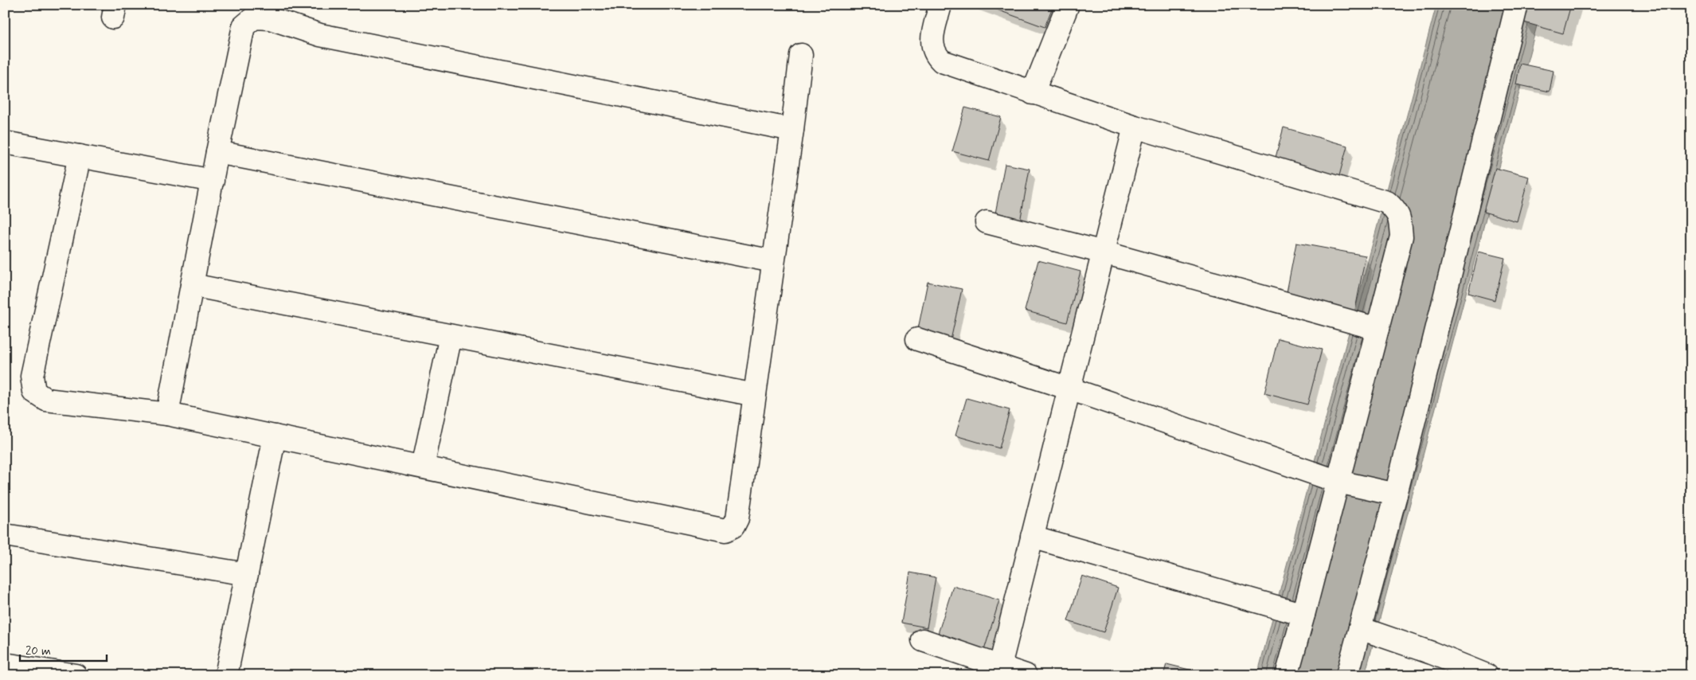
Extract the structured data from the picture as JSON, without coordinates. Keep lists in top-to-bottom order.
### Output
{
  "scale_bar": "20 m"
}
